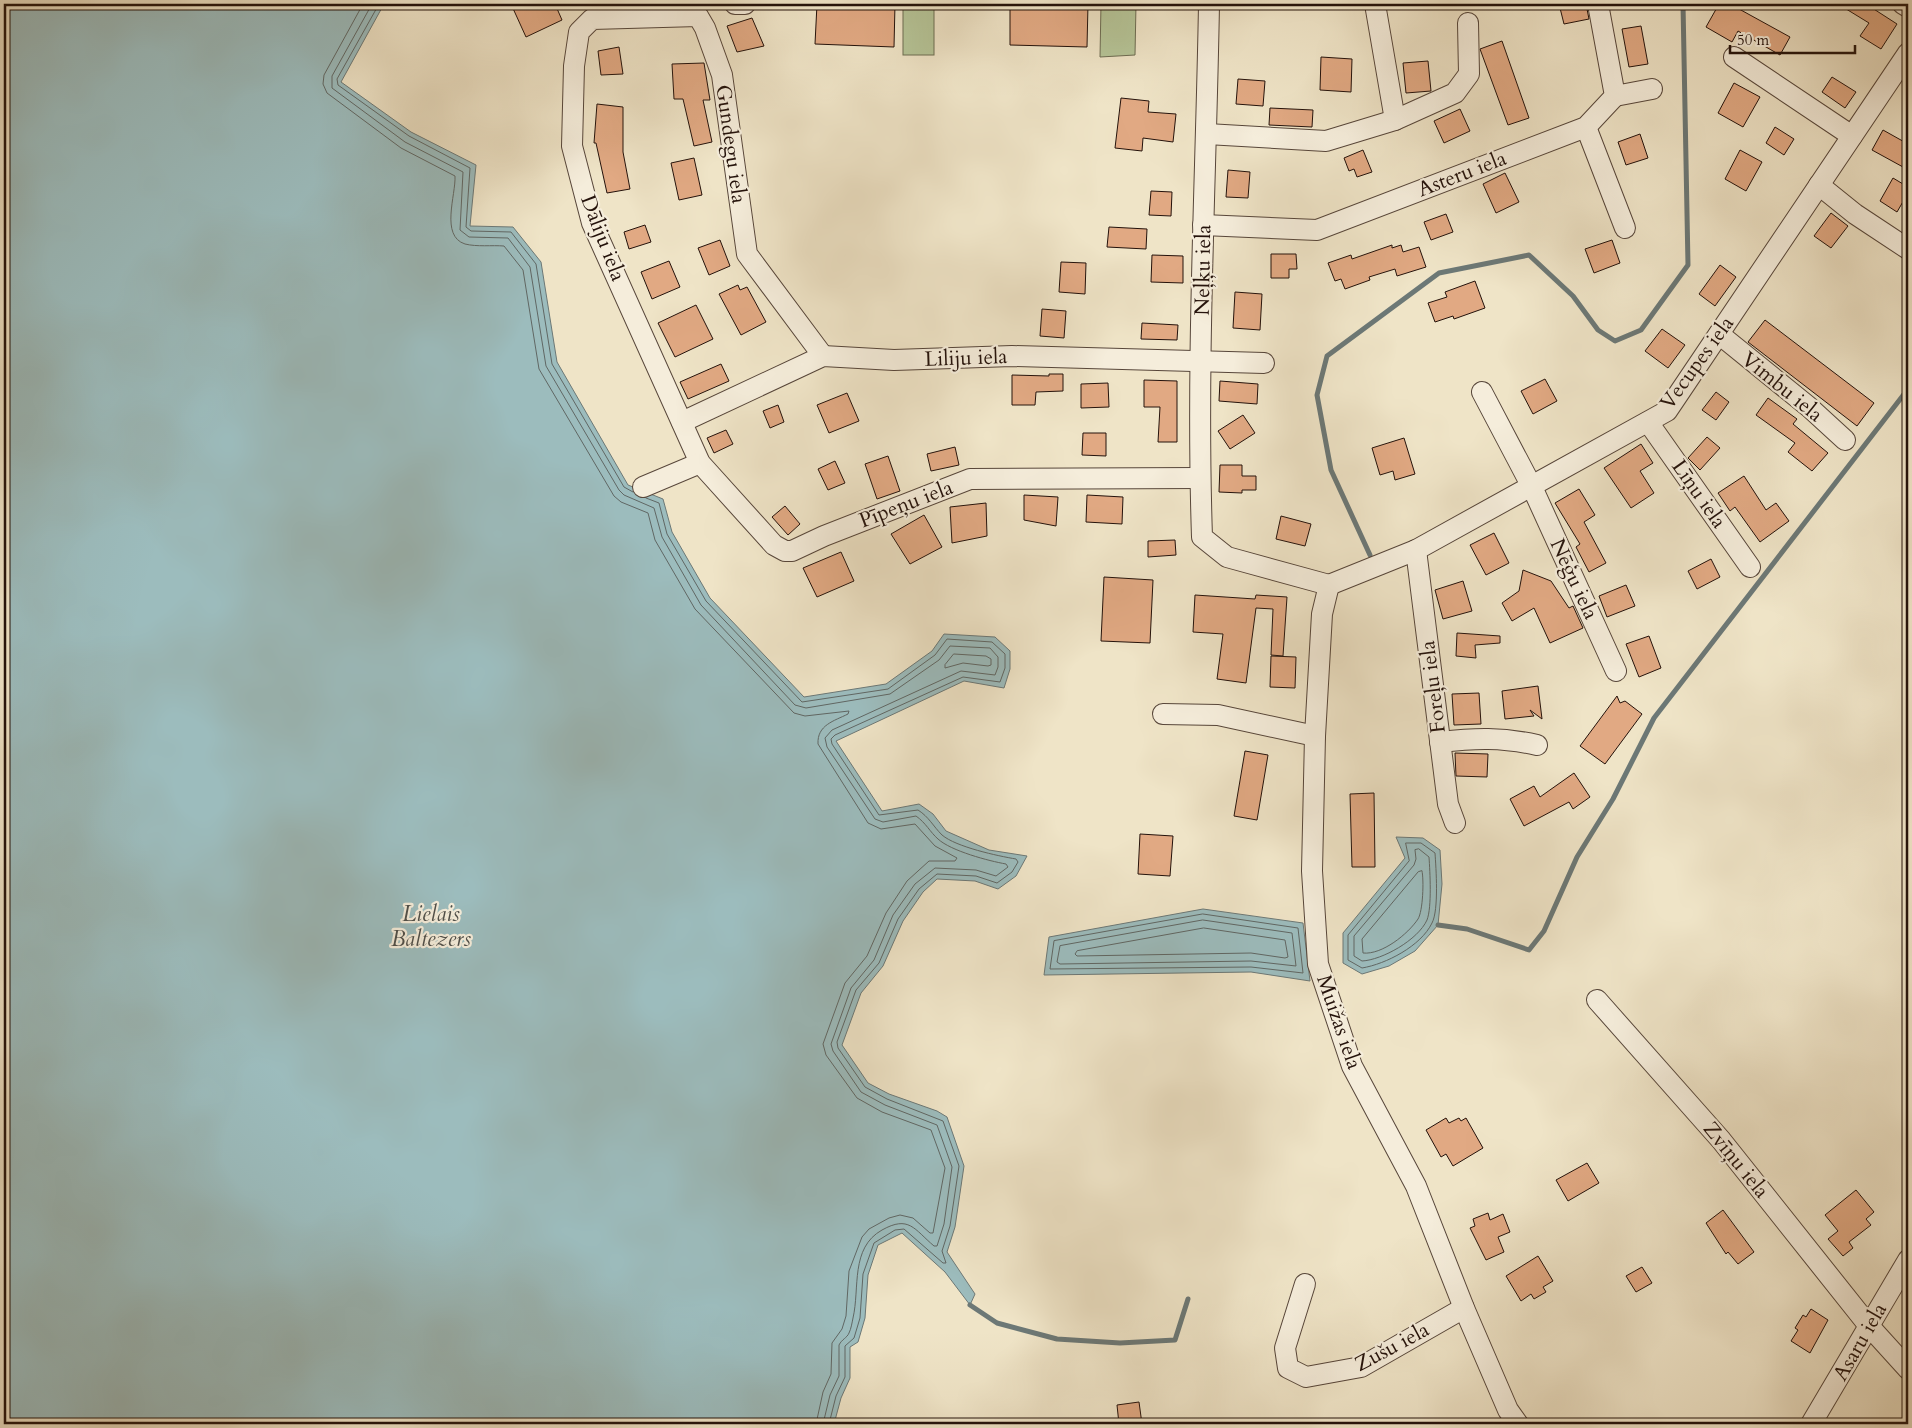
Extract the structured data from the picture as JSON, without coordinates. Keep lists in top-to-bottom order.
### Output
{
  "streets": {
    "street": [
      "Gundegu iela",
      "Asteru iela",
      "Dāliju iela",
      "Neļķu iela",
      "Liliju iela",
      "Vecupes iela",
      "Vimbu iela",
      "Līņu iela",
      "Pīpeņu iela",
      "Nēģu iela",
      "Foreļu iela",
      "Muižas iela",
      "Zvīņu iela",
      "Asaru iela",
      "Zušu iela"
    ]
  },
  "crossings": [
    ["Gundegu iela", "Dāliju iela"],
    ["Gundegu iela", "Liliju iela"],
    ["Asteru iela", "Neļķu iela"],
    ["Dāliju iela", "Liliju iela"],
    ["Dāliju iela", "Pīpeņu iela"],
    ["Neļķu iela", "Liliju iela"],
    ["Neļķu iela", "Vecupes iela"],
    ["Neļķu iela", "Pīpeņu iela"],
    ["Neļķu iela", "Muižas iela"],
    ["Liliju iela", "Pīpeņu iela"],
    ["Vecupes iela", "Vimbu iela"],
    ["Vecupes iela", "Līņu iela"],
    ["Vecupes iela", "Nēģu iela"],
    ["Vecupes iela", "Foreļu iela"],
    ["Vecupes iela", "Muižas iela"],
    ["Muižas iela", "Zušu iela"],
    ["Zvīņu iela", "Asaru iela"]
  ],
  "water": ["Lielais Baltezers"],
  "scale_bar": "50 m"
}
